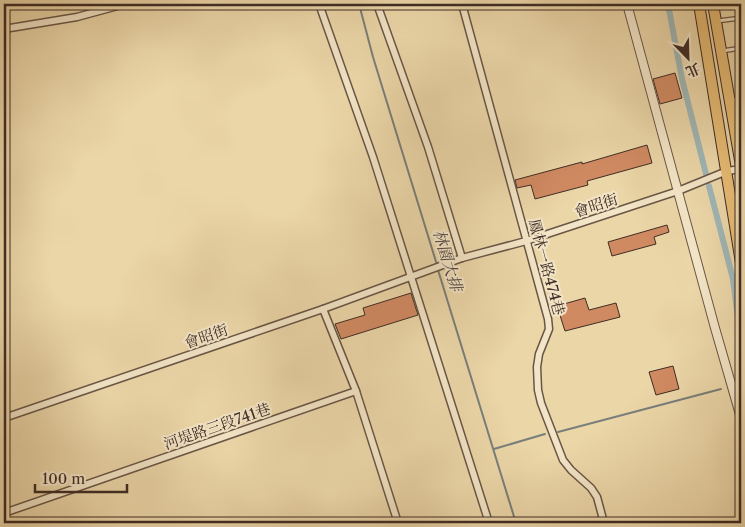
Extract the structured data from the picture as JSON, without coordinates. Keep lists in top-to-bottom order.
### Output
{
  "streets": {
    "street": ["會昭街", "鳳林一路474巷", "河堤路三段741巷"]
  },
  "crossings": [
    ["會昭街", "鳳林一路474巷"]
  ],
  "water": ["林園大排"],
  "scale_bar": "100 m",
  "north": "bottom right"
}
